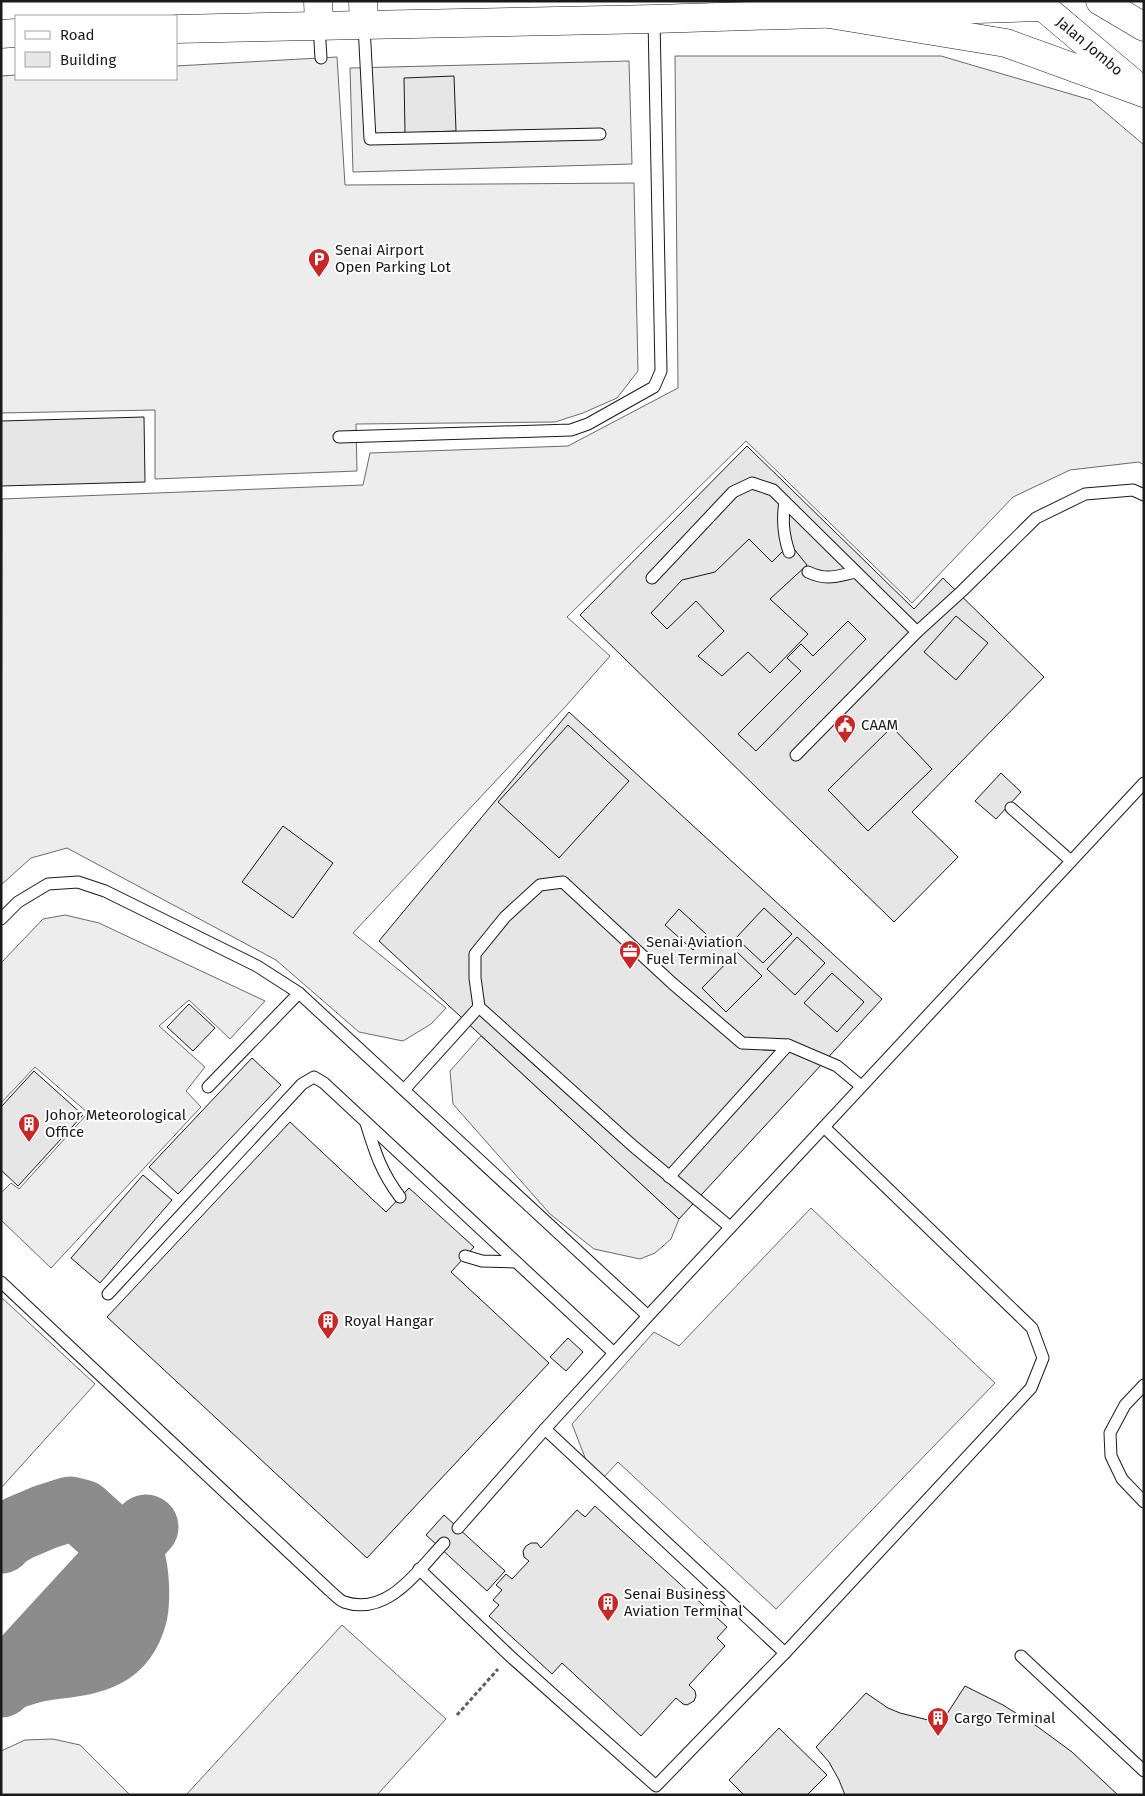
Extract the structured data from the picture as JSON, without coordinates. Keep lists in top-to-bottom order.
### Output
{
  "streets": {
    "street": ["Jalan Jombo"]
  },
  "places": {
    "parking": ["Senai Airport Open Parking Lot"],
    "public building": ["CAAM"],
    "office": ["Senai Aviation Fuel Terminal"],
    "building": [
      "Johor Meteorological Office",
      "Royal Hangar",
      "Senai Business Aviation Terminal",
      "Cargo Terminal"
    ]
  },
  "legend": ["Road", "Building"]
}
